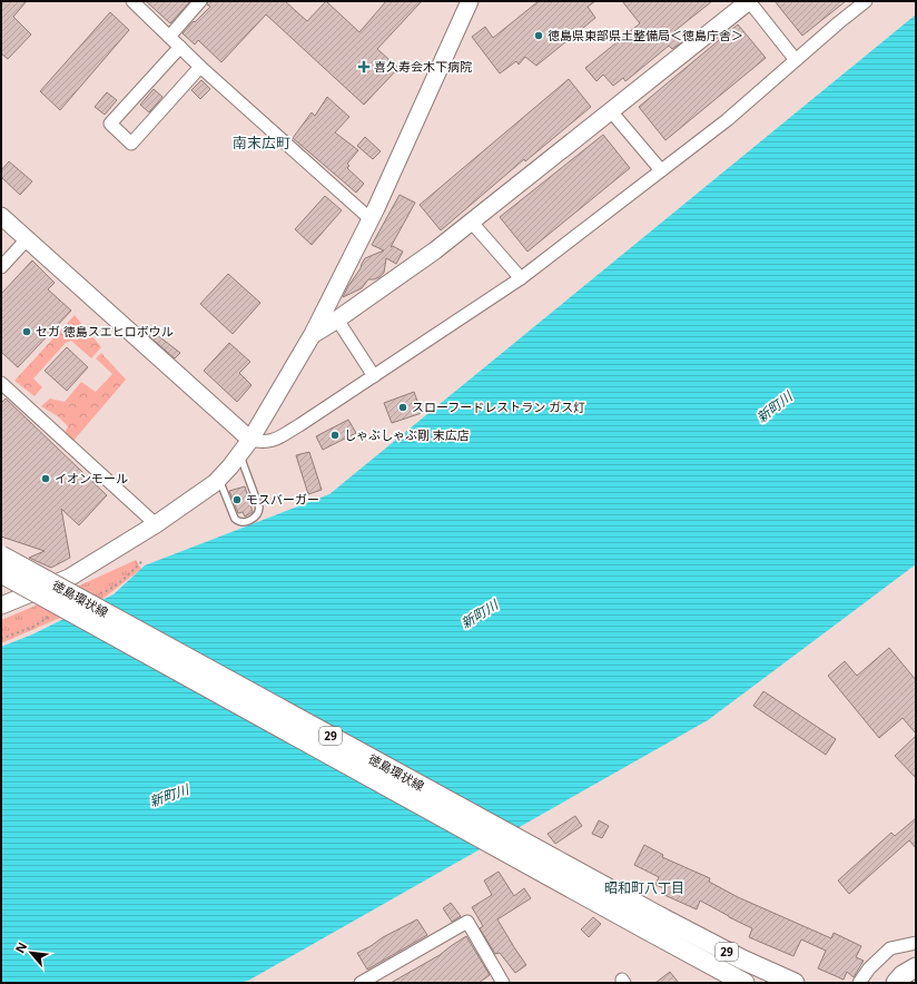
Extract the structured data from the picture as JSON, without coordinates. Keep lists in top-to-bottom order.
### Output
{
  "streets": {
    "main road": ["徳島環状線", "29"]
  },
  "districts": ["南末広町", "昭和町八丁目"],
  "water": ["新町川"],
  "places": {
    "other": [
      "徳島県東部県土整備局＜徳島庁舎＞",
      "セガ 徳島スエヒロボウル",
      "スローフードレストラン ガス灯",
      "しゃぶしゃぶ剛 末広店",
      "イオンモール",
      "モスバーガー"
    ],
    "health": ["喜久寿会木下病院"]
  },
  "north": "top left"
}
